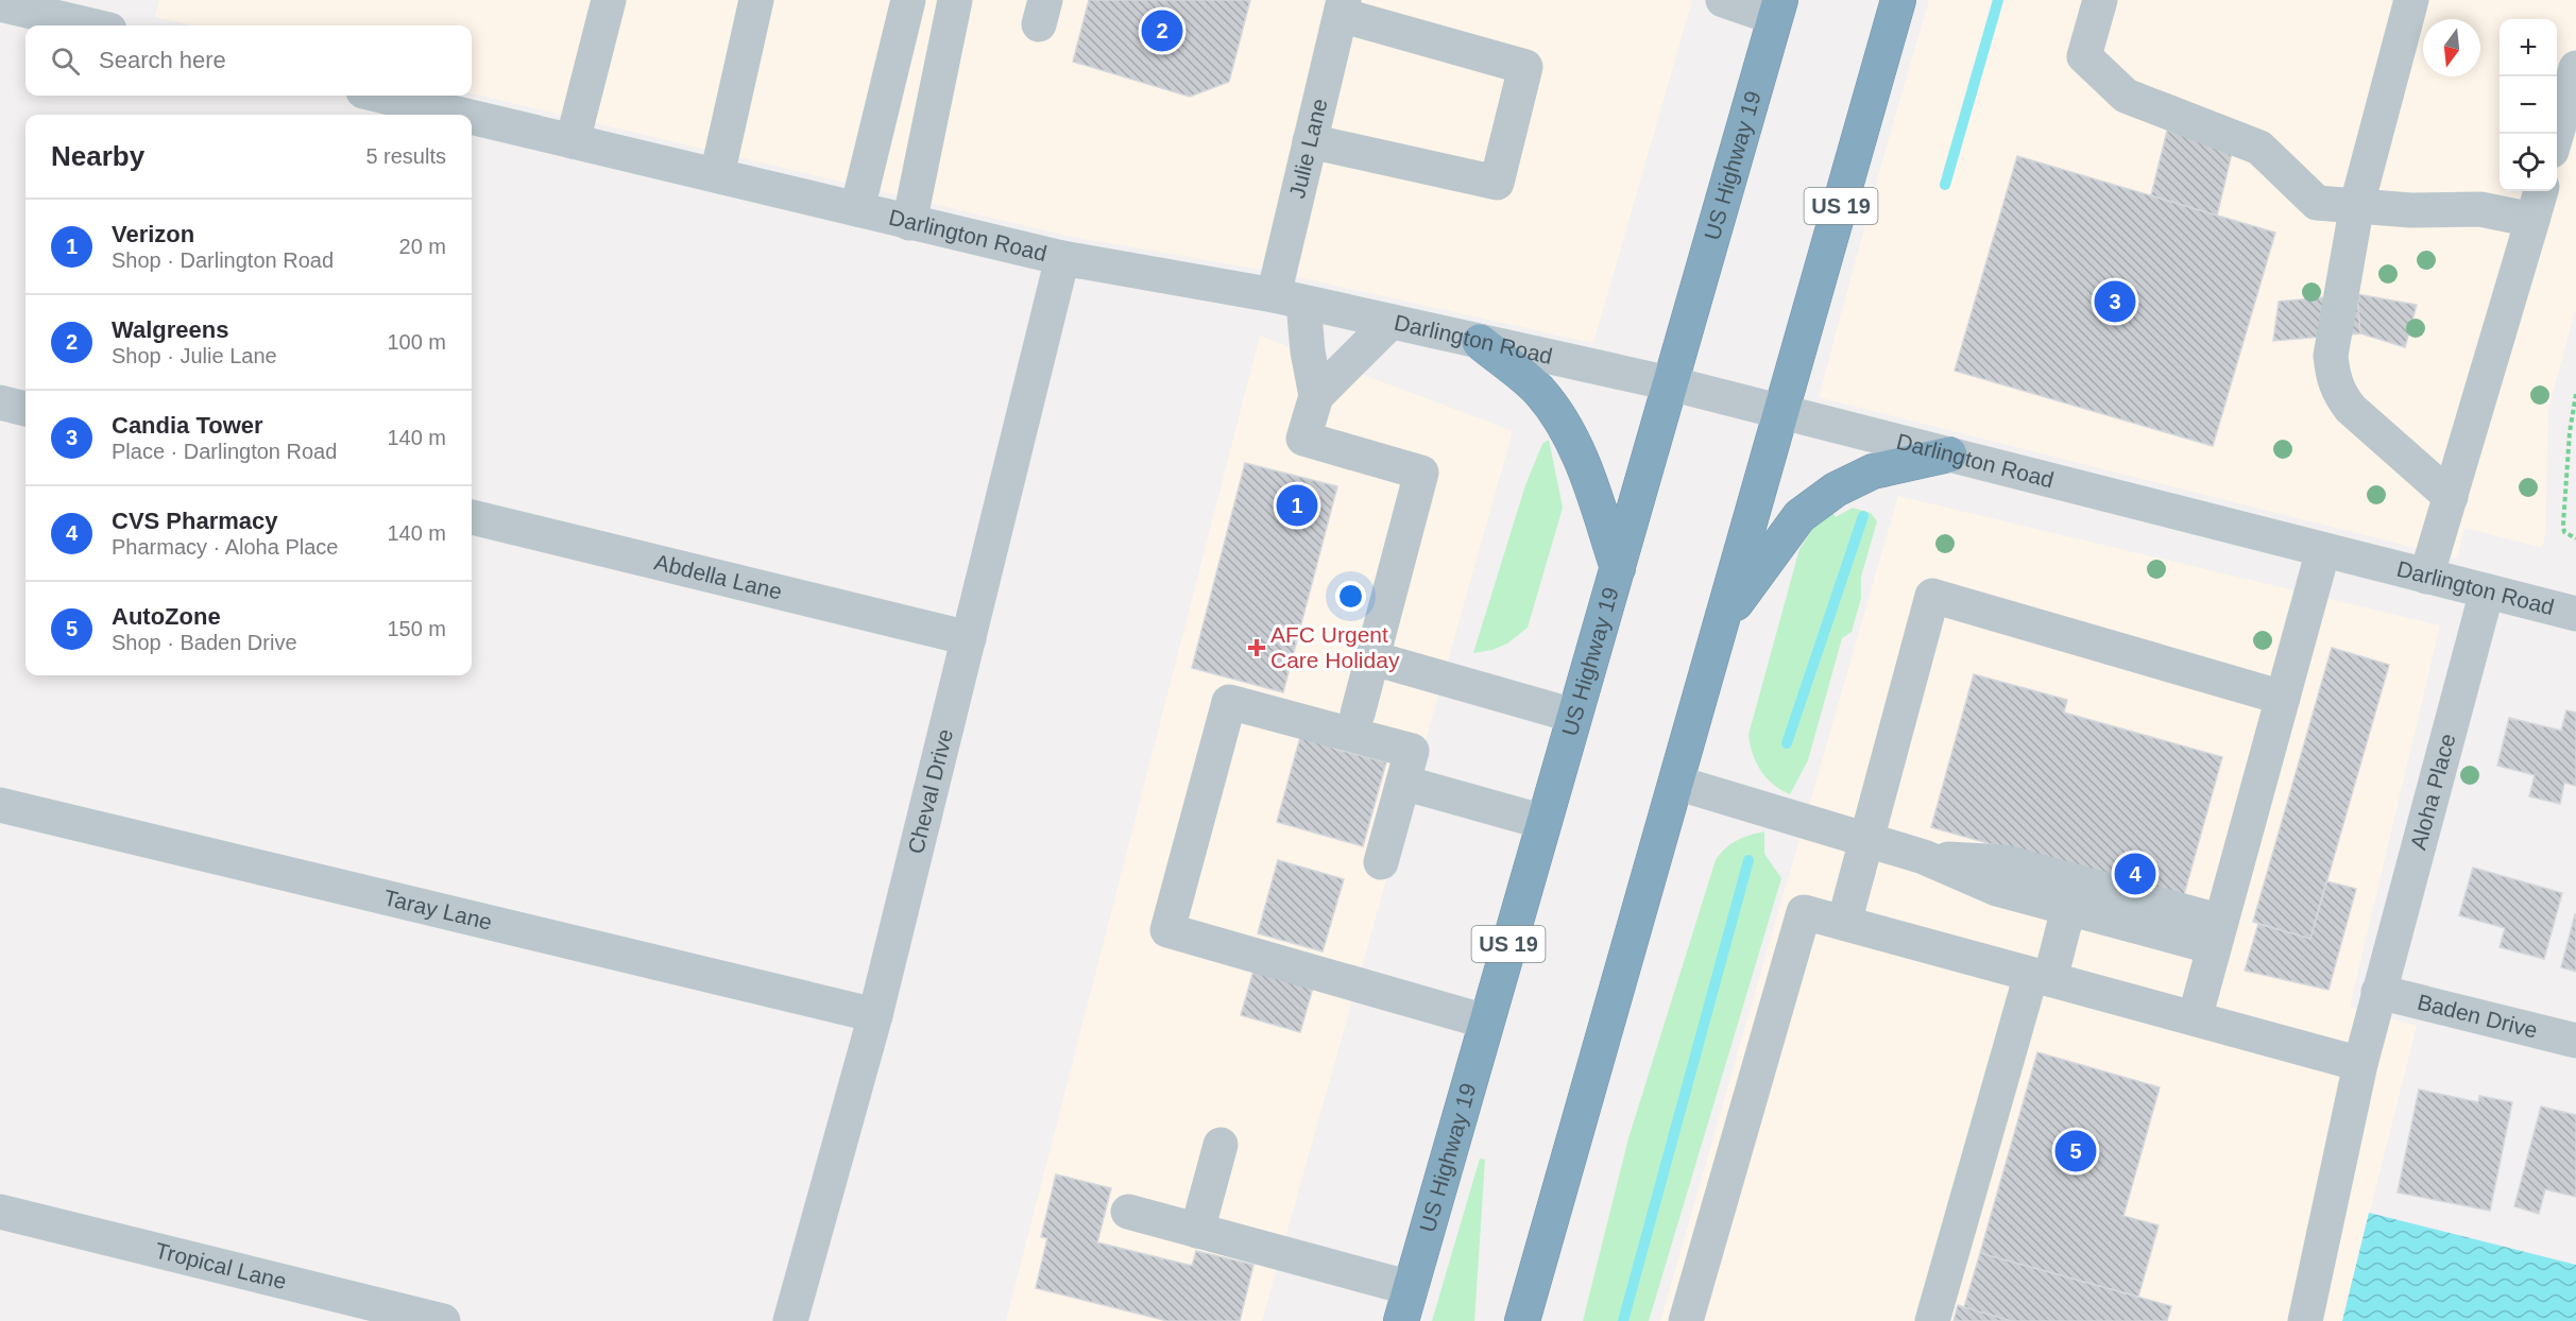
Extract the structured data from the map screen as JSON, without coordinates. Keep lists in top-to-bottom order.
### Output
{
  "streets": {
    "highway": ["US Highway 19", "US 19"],
    "street": [
      "Julie Lane",
      "Darlington Road",
      "Abdella Lane",
      "Cheval Drive",
      "Aloha Place",
      "Taray Lane",
      "Baden Drive",
      "Tropical Lane"
    ]
  },
  "crossings": [
    ["Julie Lane", "Darlington Road"],
    ["US Highway 19", "Darlington Road"],
    ["US 19", "Darlington Road"],
    ["Darlington Road", "Cheval Drive"],
    ["Darlington Road", "Aloha Place"],
    ["Abdella Lane", "Cheval Drive"],
    ["Cheval Drive", "Taray Lane"],
    ["Aloha Place", "Baden Drive"]
  ],
  "places": {
    "health": ["AFC Urgent Care Holiday"]
  },
  "north": "bottom",
  "page": {
    "pins": [
      "2",
      "3",
      "1",
      "4",
      "5"
    ],
    "map_buttons": ["+", "−"],
    "search": "Search here",
    "heading": ["Nearby", "5 results"],
    "list": [
      {
        "mark": "1",
        "name": "Verizon",
        "note": "Shop · Darlington Road",
        "value": "20 m"
      },
      {
        "mark": "2",
        "name": "Walgreens",
        "note": "Shop · Julie Lane",
        "value": "100 m"
      },
      {
        "mark": "3",
        "name": "Candia Tower",
        "note": "Place · Darlington Road",
        "value": "140 m"
      },
      {
        "mark": "4",
        "name": "CVS Pharmacy",
        "note": "Pharmacy · Aloha Place",
        "value": "140 m"
      },
      {
        "mark": "5",
        "name": "AutoZone",
        "note": "Shop · Baden Drive",
        "value": "150 m"
      }
    ]
  }
}
